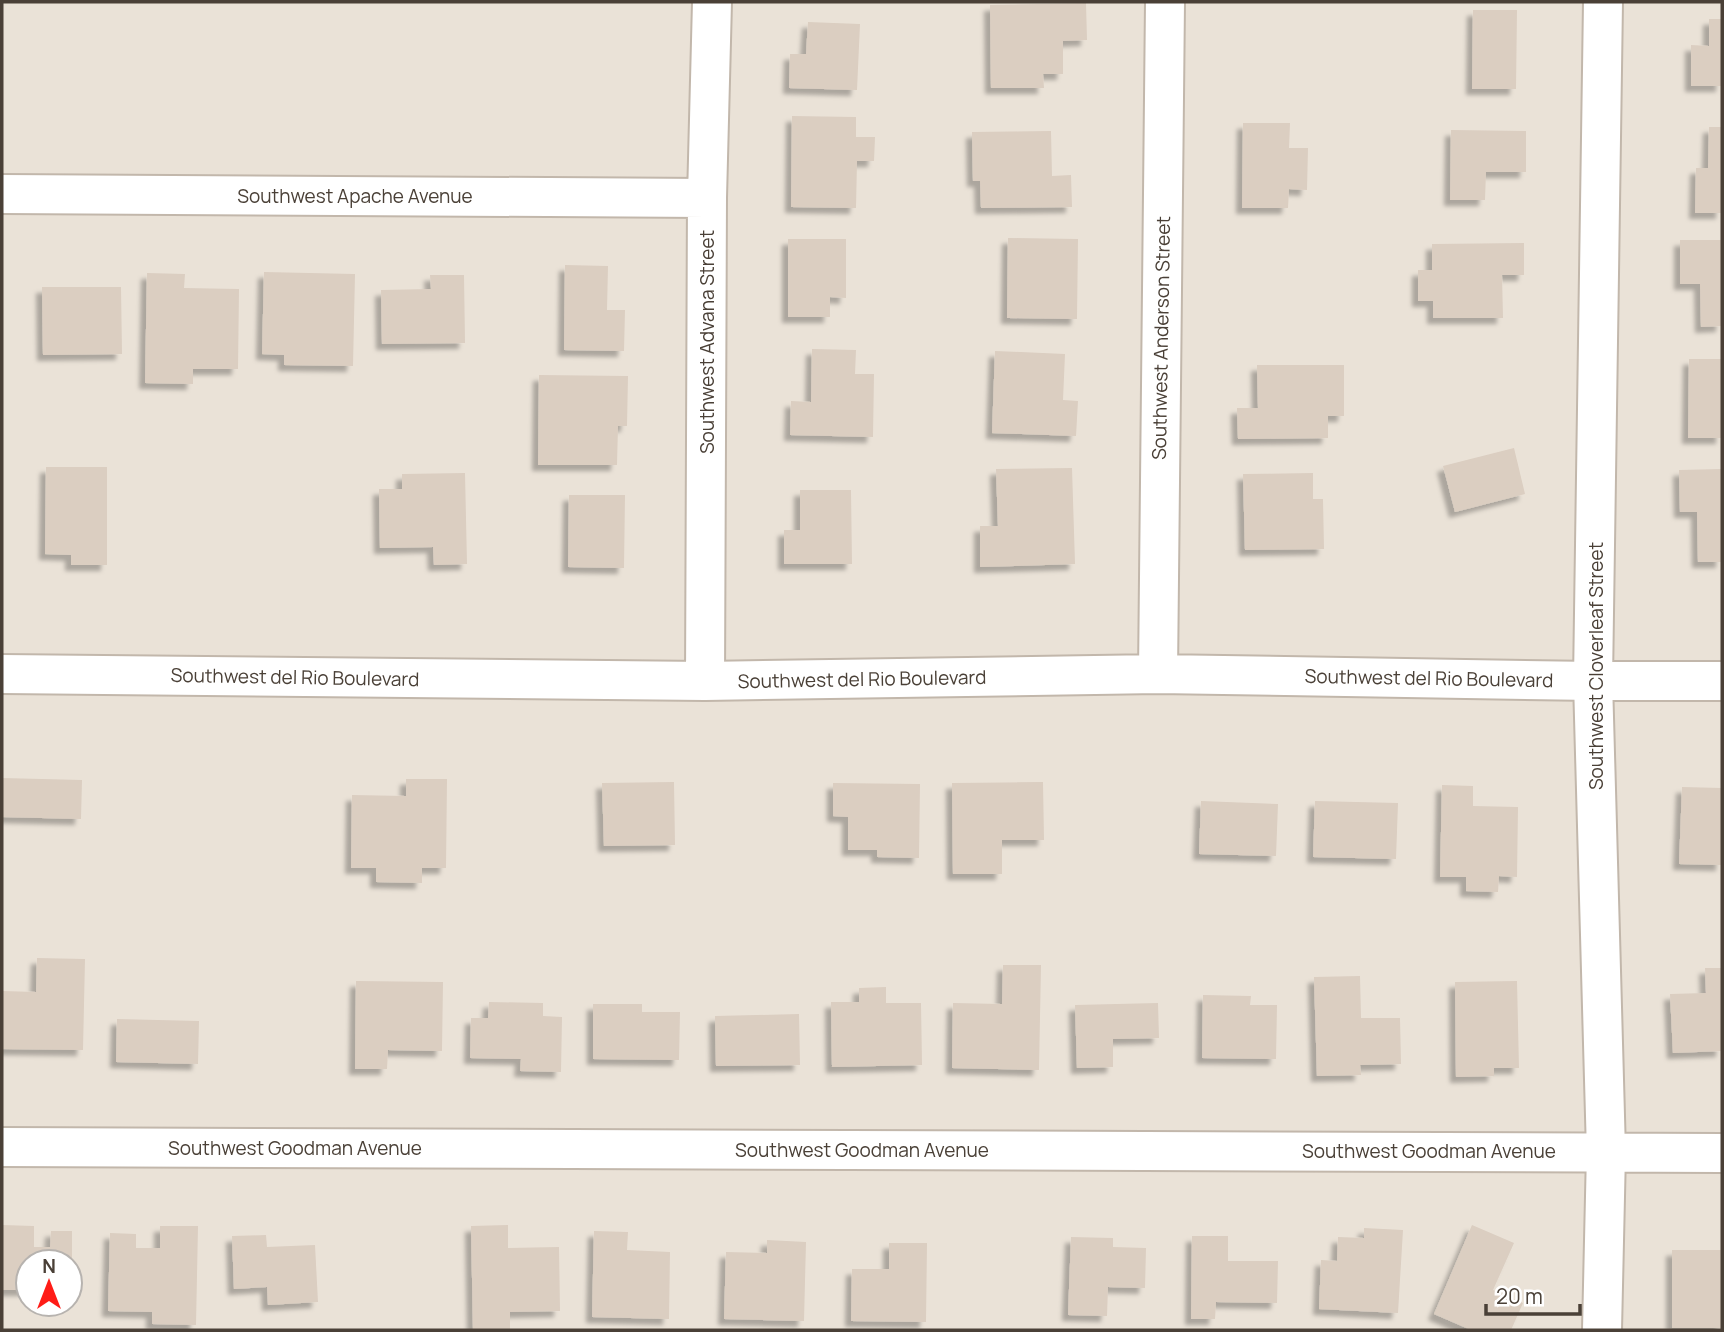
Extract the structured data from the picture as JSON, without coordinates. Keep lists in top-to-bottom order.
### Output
{
  "streets": {
    "street": [
      "Southwest Apache Avenue",
      "Southwest Anderson Street",
      "Southwest Advana Street",
      "Southwest Cloverleaf Street",
      "Southwest del Rio Boulevard",
      "Southwest Goodman Avenue"
    ]
  },
  "crossings": [
    ["Southwest Apache Avenue", "Southwest Advana Street"],
    ["Southwest Anderson Street", "Southwest del Rio Boulevard"],
    ["Southwest Advana Street", "Southwest del Rio Boulevard"],
    ["Southwest Cloverleaf Street", "Southwest del Rio Boulevard"],
    ["Southwest Cloverleaf Street", "Southwest Goodman Avenue"]
  ],
  "scale_bar": "20 m",
  "north": "top"
}
